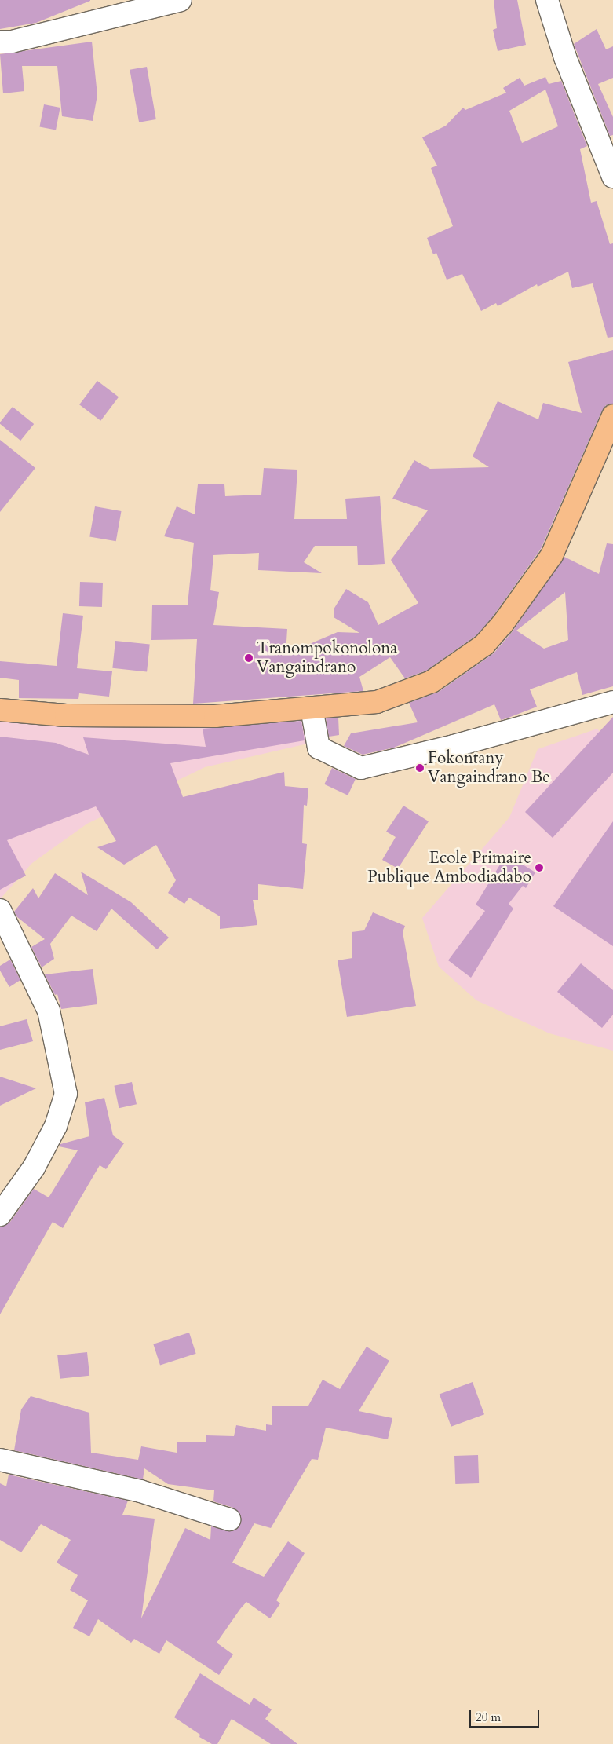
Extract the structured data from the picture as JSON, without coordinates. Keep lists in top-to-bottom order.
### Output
{
  "places": ["Tranompokonolona Vangaindrano", "Fokontany Vangaindrano Be", "Ecole Primaire Publique Ambodiadabo"],
  "scale_bar": "20 m"
}
